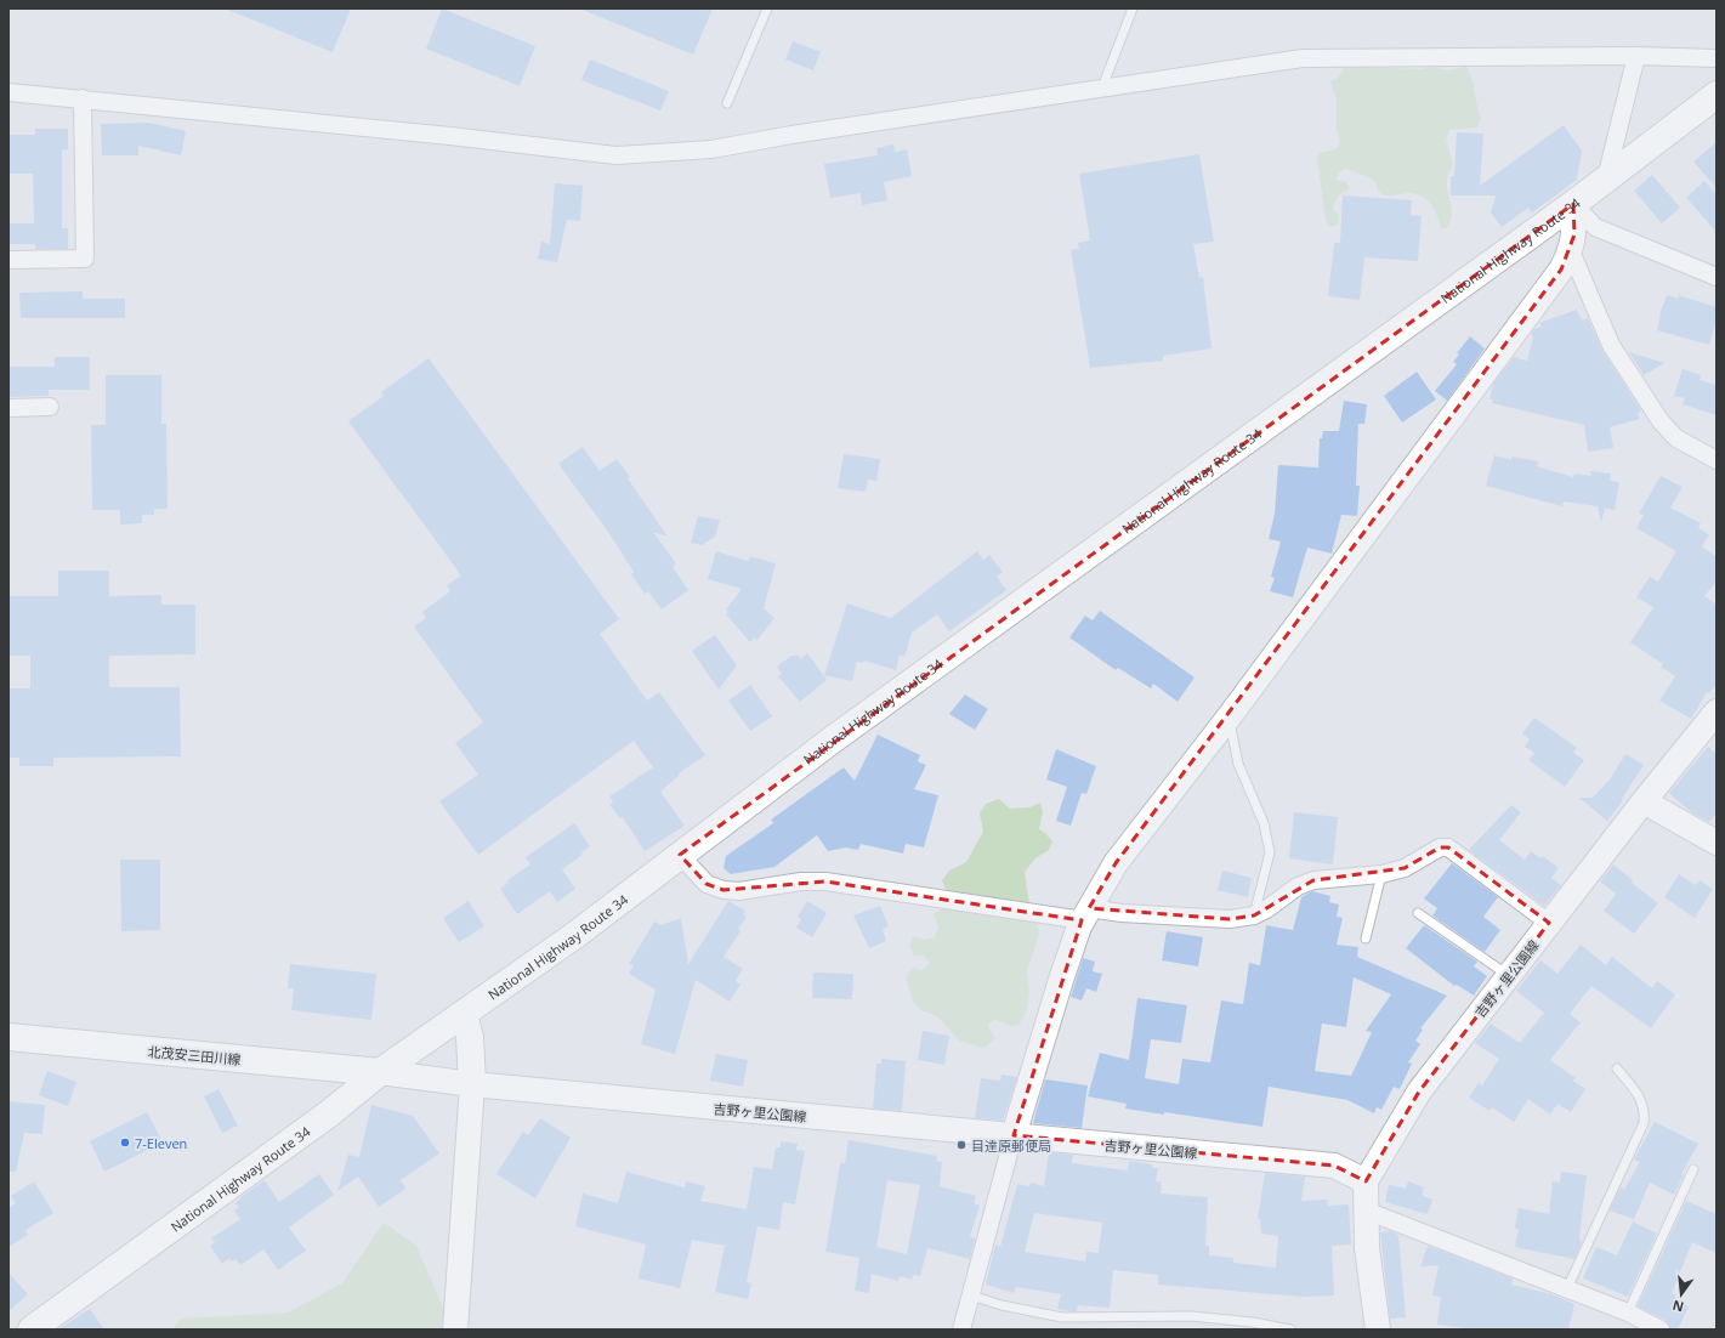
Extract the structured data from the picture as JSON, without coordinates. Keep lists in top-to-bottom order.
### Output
{
  "streets": {
    "main road": ["National Highway Route 34", "北茂安三田川線"],
    "street": ["吉野ヶ里公園線"]
  },
  "crossings": [
    ["National Highway Route 34", "吉野ヶ里公園線"],
    ["National Highway Route 34", "北茂安三田川線"],
    ["吉野ヶ里公園線", "北茂安三田川線"]
  ],
  "places": ["7-Eleven", "目達原郵便局"],
  "north": "bottom"
}
